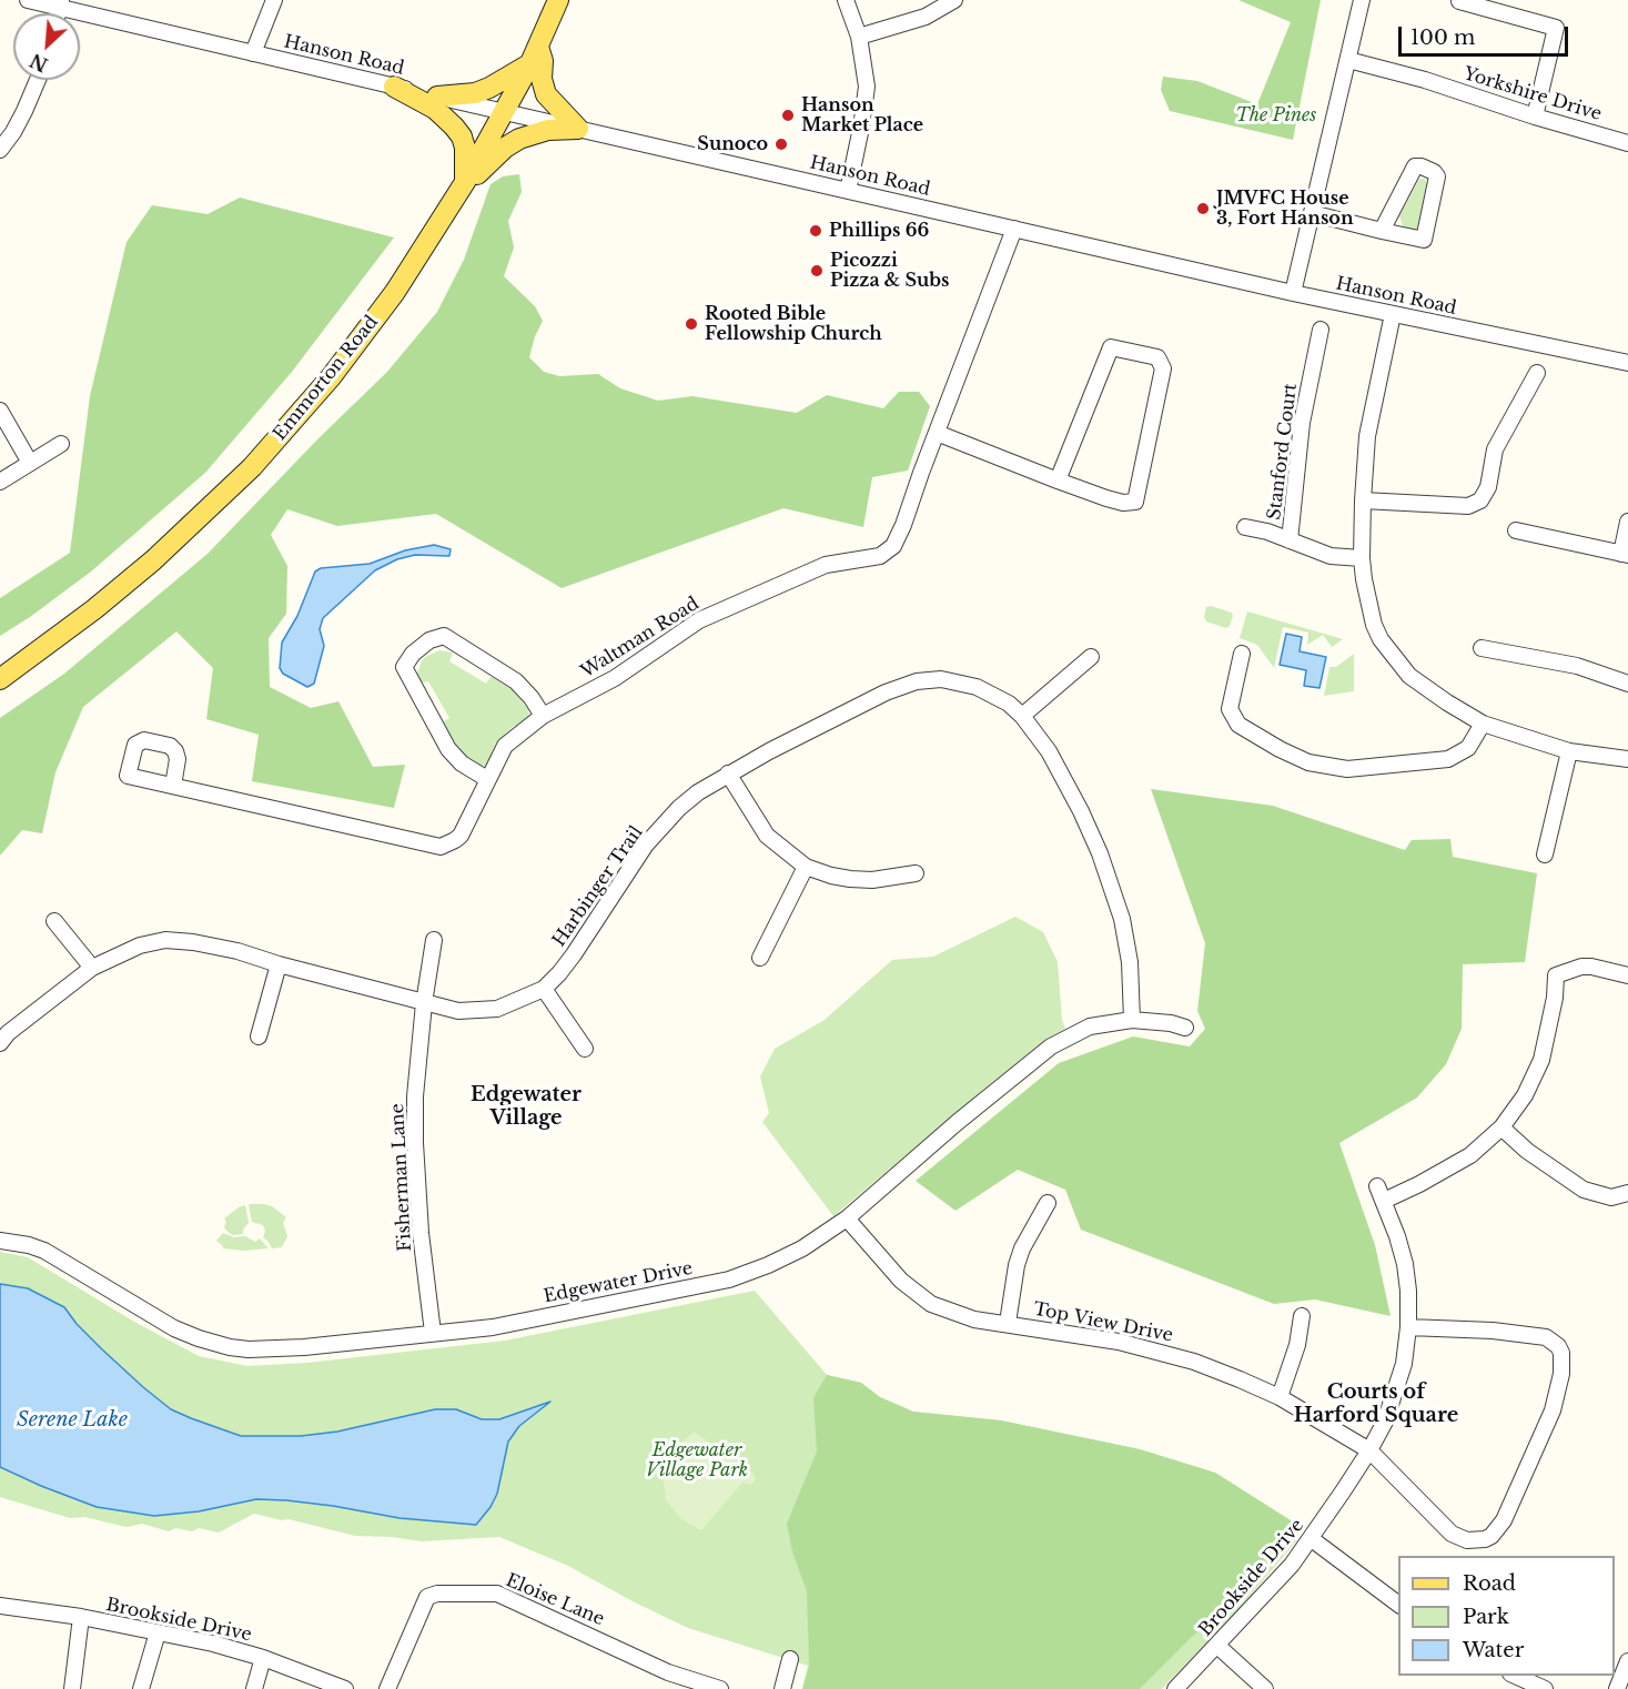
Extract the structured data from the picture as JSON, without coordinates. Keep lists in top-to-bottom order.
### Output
{
  "streets": {
    "main road": ["Emmorton Road"],
    "street": [
      "Hanson Road",
      "Yorkshire Drive",
      "Stanford Court",
      "Waltman Road",
      "Harbinger Trail",
      "Fisherman Lane",
      "Edgewater Drive",
      "Top View Drive",
      "Brookside Drive",
      "Eloise Lane"
    ]
  },
  "crossings": [
    ["Hanson Road", "Emmorton Road"],
    ["Hanson Road", "Waltman Road"],
    ["Harbinger Trail", "Fisherman Lane"],
    ["Harbinger Trail", "Edgewater Drive"],
    ["Fisherman Lane", "Edgewater Drive"],
    ["Edgewater Drive", "Top View Drive"],
    ["Top View Drive", "Brookside Drive"]
  ],
  "districts": ["Edgewater Village", "Courts of Harford Square"],
  "water": ["Serene Lake"],
  "parks": ["The Pines", "Edgewater Village Park"],
  "places": [
    "Hanson Market Place",
    "Sunoco",
    "JMVFC House 3, Fort Hanson",
    "Phillips 66",
    "Picozzi Pizza & Subs",
    "Rooted Bible Fellowship Church"
  ],
  "legend": ["Road", "Park", "Water"],
  "scale_bar": "100 m",
  "north": "bottom left"
}
